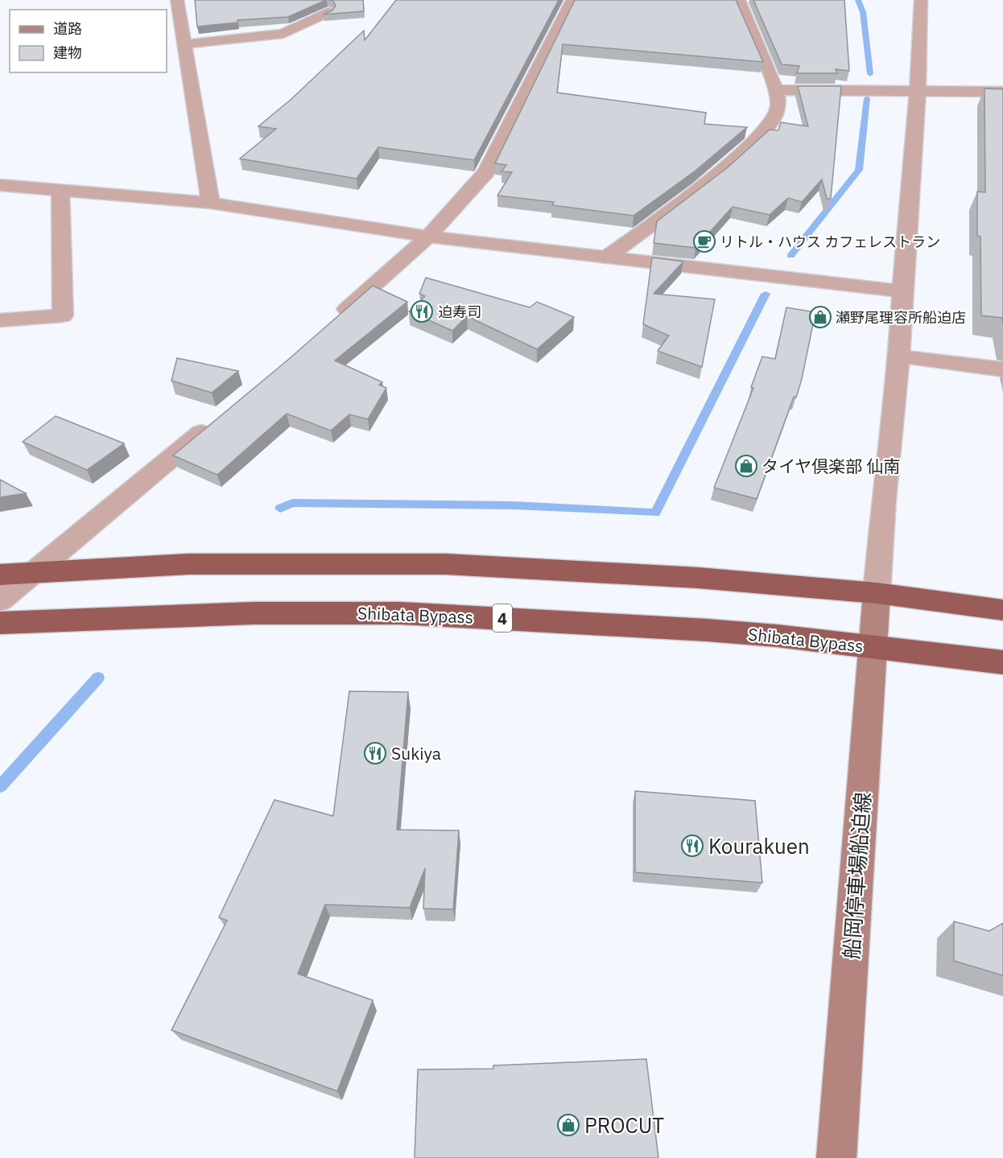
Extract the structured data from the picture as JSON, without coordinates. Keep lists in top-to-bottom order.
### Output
{
  "streets": {
    "highway": ["Shibata Bypass", "4"],
    "main road": ["船岡停車場船迫線"]
  },
  "crossings": [
    ["Shibata Bypass", "船岡停車場船迫線"]
  ],
  "places": {
    "cafe": ["リトル・ハウス カフェレストラン"],
    "restaurant": ["迫寿司", "Sukiya", "Kourakuen"],
    "shop": ["瀬野尾理容所船迫店", "タイヤ倶楽部 仙南", "PROCUT"]
  },
  "legend": ["道路", "建物"]
}
